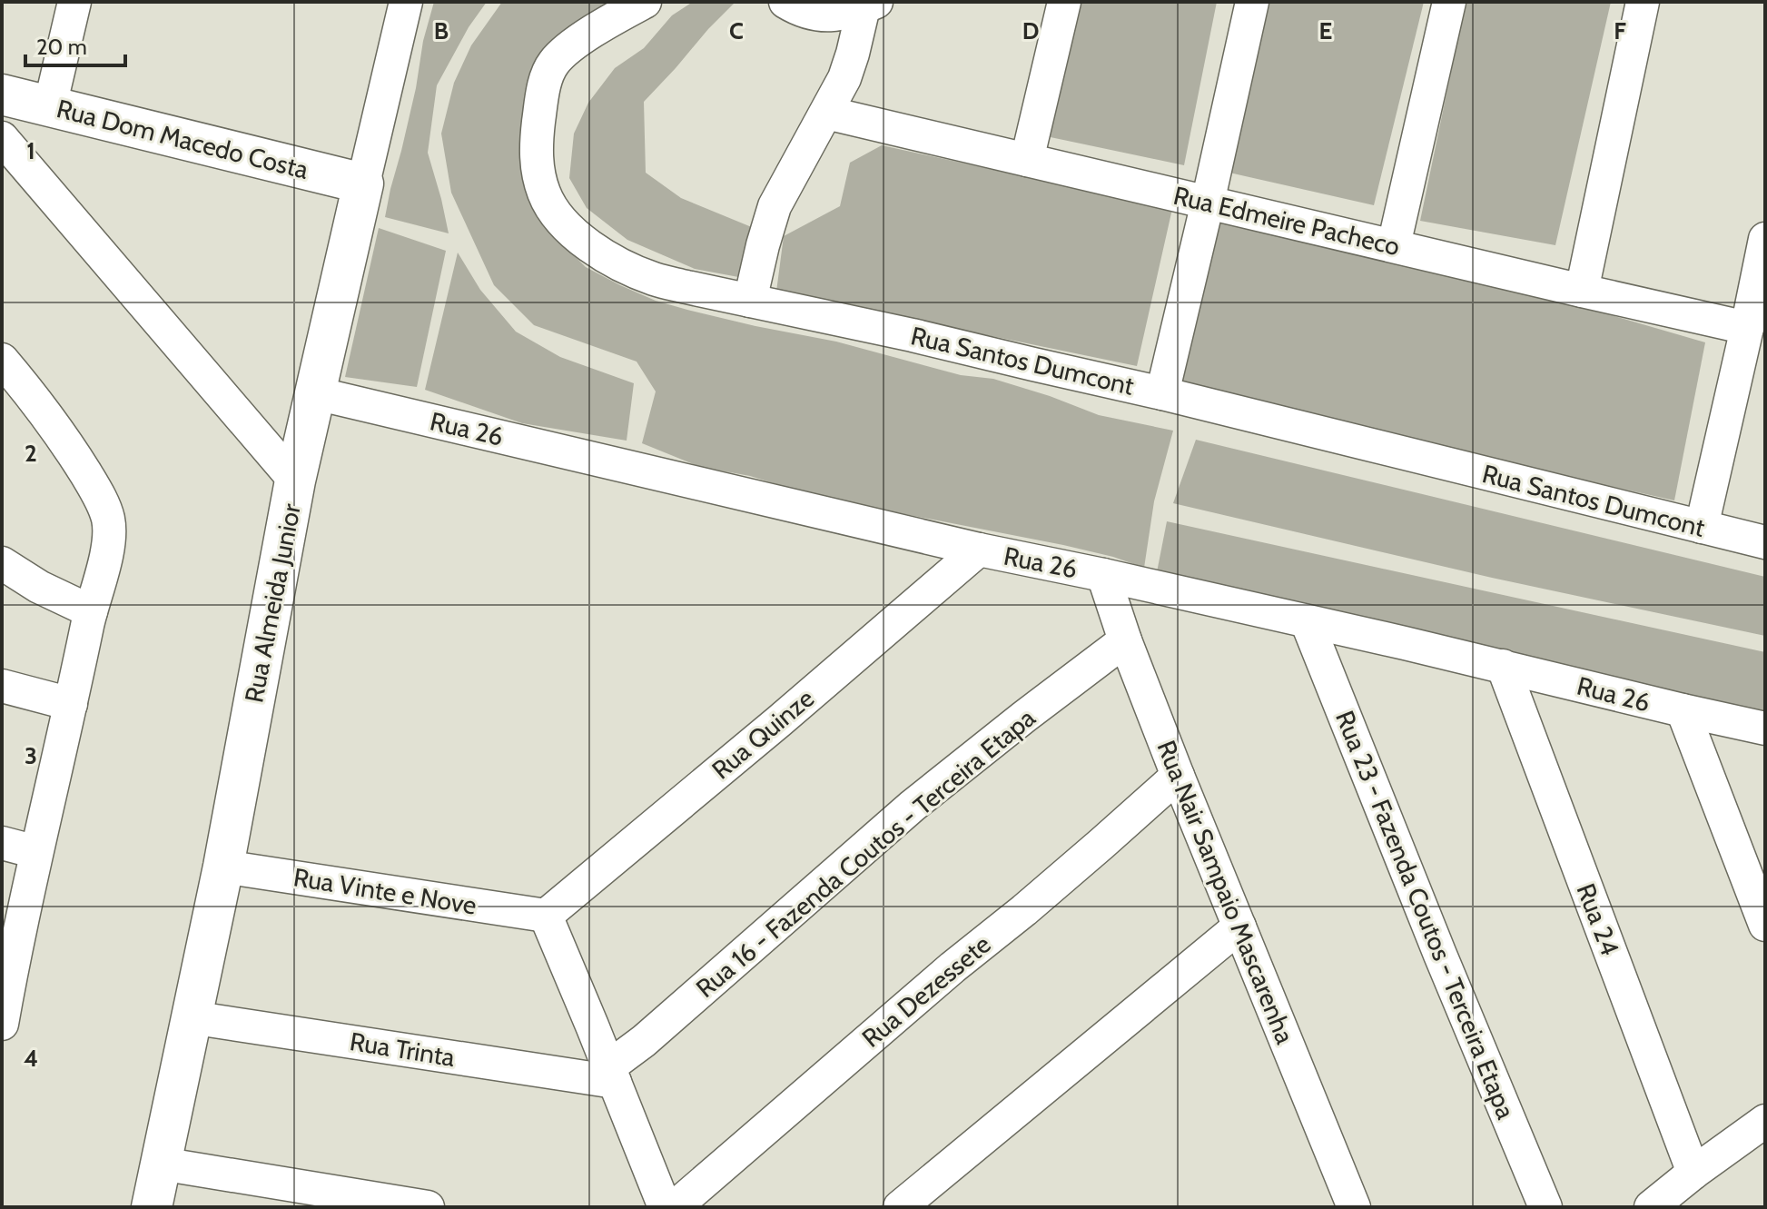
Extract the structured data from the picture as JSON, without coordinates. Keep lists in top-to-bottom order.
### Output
{
  "streets": {
    "main road": ["Rua Dom Macedo Costa", "Rua Almeida Junior"],
    "street": [
      "Rua Edmeire Pacheco",
      "Rua Santos Dumcont",
      "Rua 26",
      "Rua Quinze",
      "Rua 16 - Fazenda Coutos - Terceira Etapa",
      "Rua Vinte e Nove",
      "Rua Nair Sampaio Mascarenha",
      "Rua 23 - Fazenda Coutos - Terceira Etapa",
      "Rua 24",
      "Rua Dezessete",
      "Rua Trinta"
    ]
  },
  "crossings": [
    ["Rua Dom Macedo Costa", "Rua Almeida Junior"],
    ["Rua 26", "Rua Almeida Junior"],
    ["Rua 26", "Rua Quinze"],
    ["Rua 26", "Rua Nair Sampaio Mascarenha"],
    ["Rua 26", "Rua 23 - Fazenda Coutos - Terceira Etapa"],
    ["Rua 26", "Rua 24"],
    ["Rua Almeida Junior", "Rua Vinte e Nove"],
    ["Rua Almeida Junior", "Rua Trinta"],
    ["Rua Quinze", "Rua Vinte e Nove"],
    ["Rua 16 - Fazenda Coutos - Terceira Etapa", "Rua Nair Sampaio Mascarenha"],
    ["Rua 16 - Fazenda Coutos - Terceira Etapa", "Rua Trinta"],
    ["Rua Nair Sampaio Mascarenha", "Rua Dezessete"]
  ],
  "scale_bar": "20 m",
  "grid": {
    "columns": [
      "B",
      "C",
      "D",
      "E",
      "F"
    ],
    "rows": [
      "1",
      "2",
      "3",
      "4"
    ]
  }
}
